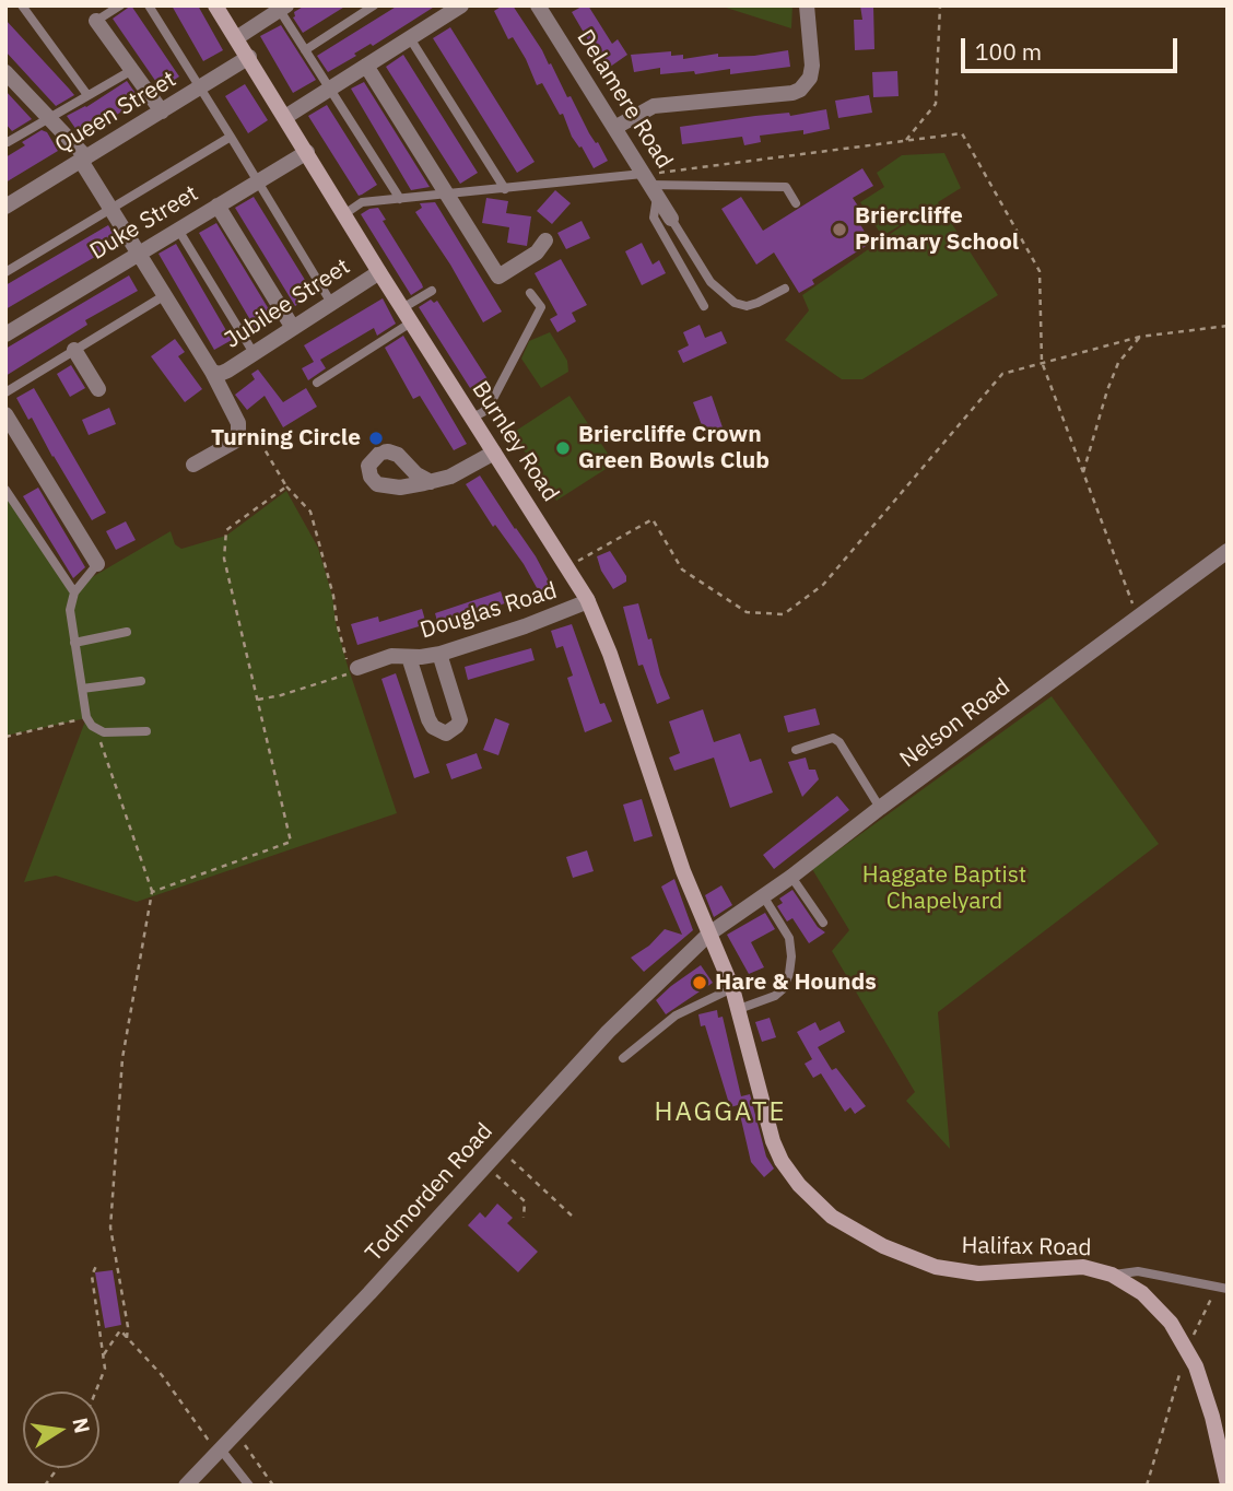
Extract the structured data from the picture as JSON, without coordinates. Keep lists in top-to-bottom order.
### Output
{
  "streets": {
    "street": [
      "Delamere Road",
      "Queen Street",
      "Duke Street",
      "Jubilee Street",
      "Burnley Road",
      "Douglas Road",
      "Nelson Road",
      "Todmorden Road",
      "Halifax Road"
    ]
  },
  "crossings": [
    ["Queen Street", "Burnley Road"],
    ["Duke Street", "Burnley Road"],
    ["Jubilee Street", "Burnley Road"],
    ["Burnley Road", "Douglas Road"],
    ["Burnley Road", "Nelson Road"],
    ["Burnley Road", "Todmorden Road"],
    ["Burnley Road", "Halifax Road"],
    ["Nelson Road", "Todmorden Road"],
    ["Nelson Road", "Halifax Road"],
    ["Todmorden Road", "Halifax Road"]
  ],
  "districts": ["HAGGATE"],
  "parks": ["Haggate Baptist Chapelyard"],
  "places": [
    "Briercliffe Primary School",
    "Turning Circle",
    "Briercliffe Crown Green Bowls Club",
    "Hare & Hounds"
  ],
  "scale_bar": "100 m",
  "north": "right"
}
